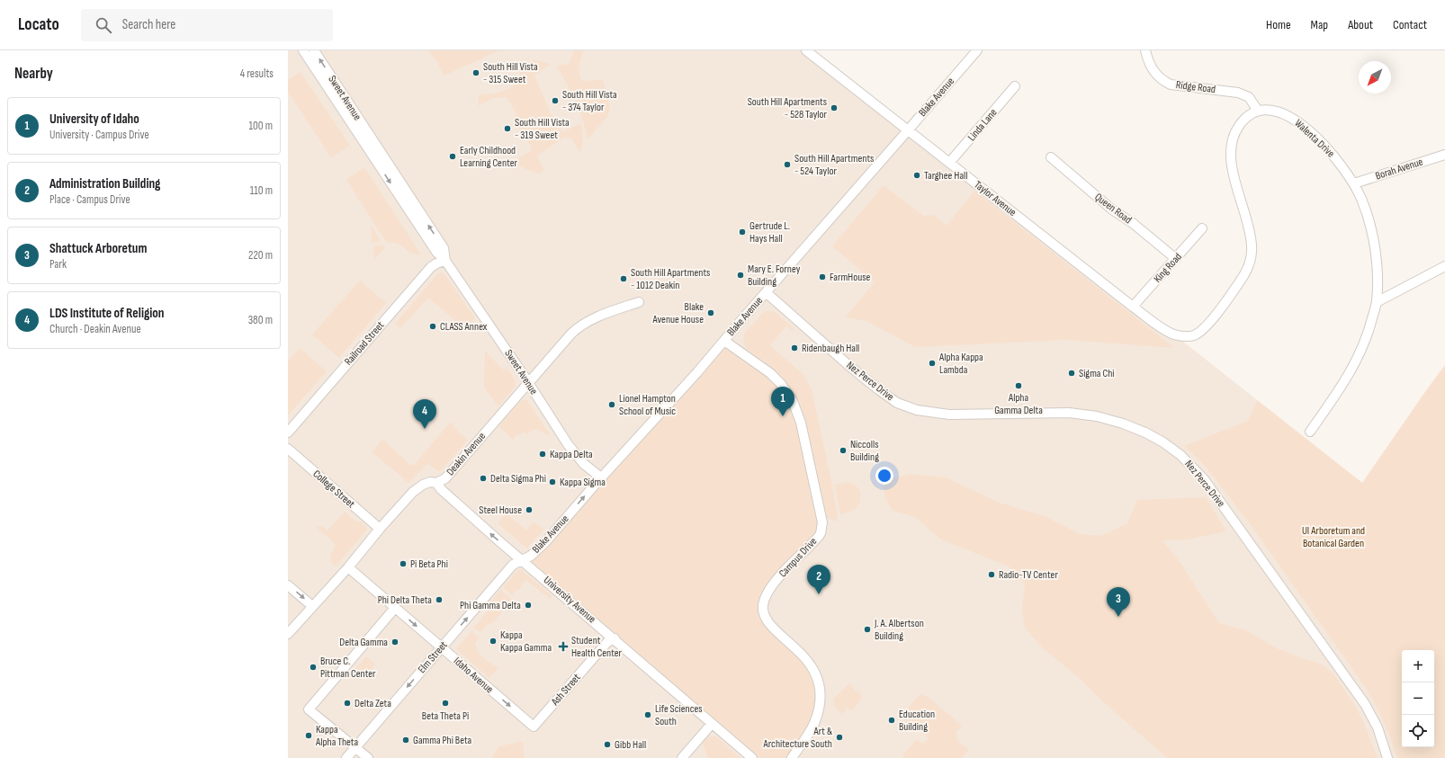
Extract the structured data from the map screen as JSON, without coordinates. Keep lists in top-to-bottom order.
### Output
{
  "streets": {
    "street": [
      "Ridge Road",
      "Blake Avenue",
      "Sweet Avenue",
      "Linda Lane",
      "Walenta Drive",
      "Borah Avenue",
      "Taylor Avenue",
      "Queen Road",
      "King Road",
      "Railroad Street",
      "Nez Perce Drive",
      "Deakin Avenue",
      "College Street",
      "Campus Drive",
      "University Avenue",
      "Elm Street",
      "Idaho Avenue",
      "Ash Street"
    ]
  },
  "crossings": [
    ["Ridge Road", "Walenta Drive"],
    ["Ridge Road", "Taylor Avenue"],
    ["Blake Avenue", "Sweet Avenue"],
    ["Blake Avenue", "Taylor Avenue"],
    ["Blake Avenue", "Nez Perce Drive"],
    ["Blake Avenue", "Campus Drive"],
    ["Blake Avenue", "University Avenue"],
    ["Blake Avenue", "Elm Street"],
    ["Sweet Avenue", "Railroad Street"],
    ["Sweet Avenue", "Deakin Avenue"],
    ["Linda Lane", "Taylor Avenue"],
    ["Walenta Drive", "Borah Avenue"],
    ["Walenta Drive", "Taylor Avenue"],
    ["Taylor Avenue", "King Road"],
    ["Queen Road", "King Road"],
    ["Deakin Avenue", "College Street"],
    ["Deakin Avenue", "University Avenue"],
    ["Deakin Avenue", "Idaho Avenue"],
    ["University Avenue", "Elm Street"],
    ["University Avenue", "Ash Street"],
    ["Elm Street", "Idaho Avenue"],
    ["Idaho Avenue", "Ash Street"]
  ],
  "one_way": ["Idaho Avenue"],
  "parks": ["UI Arboretum and Botanical Garden"],
  "places": {
    "other": [
      "South Hill Vista - 315 Sweet",
      "South Hill Vista - 374 Taylor",
      "South Hill Apartments - 528 Taylor",
      "South Hill Vista - 319 Sweet",
      "Early Childhood Learning Center",
      "South Hill Apartments - 524 Taylor",
      "Targhee Hall",
      "Gertrude L. Hays Hall",
      "Mary E. Forney Building",
      "FarmHouse",
      "South Hill Apartments - 1012 Deakin",
      "Blake Avenue House",
      "CLASS Annex",
      "Ridenbaugh Hall",
      "Alpha Kappa Lambda",
      "Sigma Chi",
      "Alpha Gamma Delta",
      "Lionel Hampton School of Music",
      "Niccolls Building",
      "Kappa Delta",
      "Delta Sigma Phi",
      "Kappa Sigma",
      "Steel House",
      "Pi Beta Phi",
      "Radio-TV Center",
      "Phi Delta Theta",
      "Phi Gamma Delta",
      "J. A. Albertson Building",
      "Kappa Kappa Gamma",
      "Delta Gamma",
      "Bruce C. Pittman Center",
      "Delta Zeta",
      "Beta Theta Pi",
      "Life Sciences South",
      "Education Building",
      "Kappa Alpha Theta",
      "Art & Architecture South",
      "Gamma Phi Beta",
      "Gibb Hall"
    ],
    "health": ["Student Health Center"]
  },
  "north": "bottom left",
  "page": {
    "header": "Locato",
    "search": "Search here",
    "nav": [
      "Home",
      "Map",
      "About",
      "Contact"
    ],
    "heading": ["Nearby", "4 results"],
    "list": [
      {
        "mark": "1",
        "name": "University of Idaho",
        "note": "University · Campus Drive",
        "value": "100 m"
      },
      {
        "mark": "2",
        "name": "Administration Building",
        "note": "Place · Campus Drive",
        "value": "110 m"
      },
      {
        "mark": "3",
        "name": "Shattuck Arboretum",
        "note": "Park",
        "value": "220 m"
      },
      {
        "mark": "4",
        "name": "LDS Institute of Religion",
        "note": "Church · Deakin Avenue",
        "value": "380 m"
      }
    ],
    "pins": [
      "1",
      "4",
      "2",
      "3"
    ],
    "map_buttons": ["+", "−"]
  }
}
